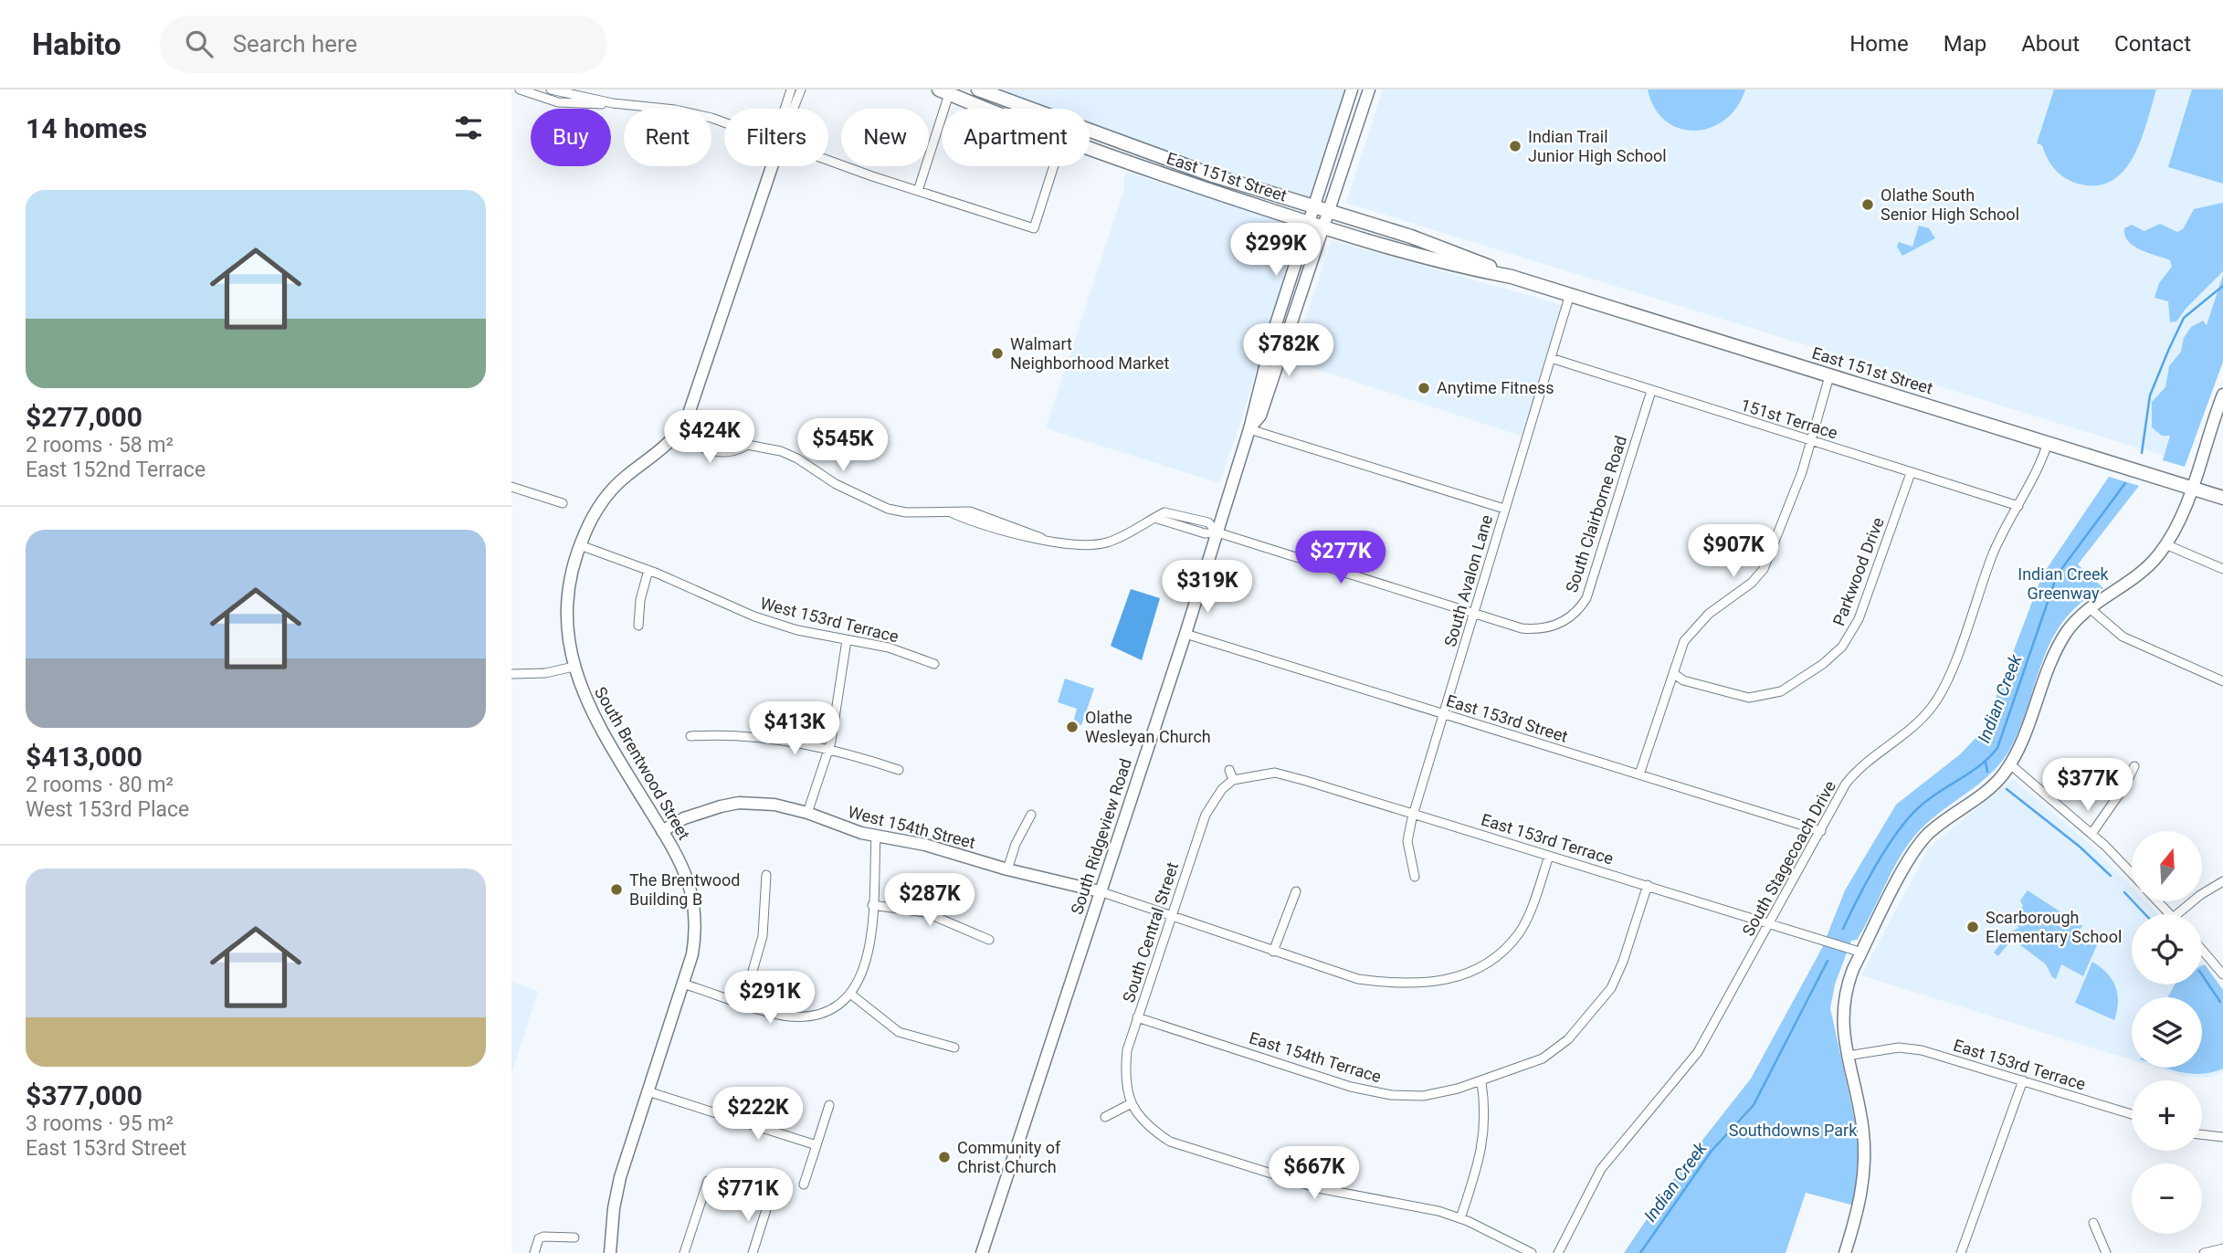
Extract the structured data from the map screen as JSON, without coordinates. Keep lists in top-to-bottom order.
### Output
{
  "streets": {
    "main road": ["East 151st Street"],
    "street": [
      "151st Terrace",
      "South Clairborne Road",
      "Parkwood Drive",
      "South Avalon Lane",
      "West 153rd Terrace",
      "East 153rd Street",
      "South Brentwood Street",
      "West 154th Street",
      "South Ridgeview Road",
      "East 153rd Terrace",
      "South Stagecoach Drive",
      "South Central Street",
      "East 154th Terrace"
    ]
  },
  "crossings": [
    ["East 151st Street", "South Avalon Lane"],
    ["East 151st Street", "South Ridgeview Road"],
    ["East 151st Street", "South Stagecoach Drive"],
    ["151st Terrace", "South Clairborne Road"],
    ["151st Terrace", "Parkwood Drive"],
    ["151st Terrace", "South Avalon Lane"],
    ["151st Terrace", "South Stagecoach Drive"],
    ["South Clairborne Road", "South Avalon Lane"],
    ["South Clairborne Road", "South Ridgeview Road"],
    ["South Avalon Lane", "East 153rd Street"],
    ["South Avalon Lane", "East 153rd Terrace"],
    ["West 153rd Terrace", "South Brentwood Street"],
    ["East 153rd Street", "South Ridgeview Road"],
    ["East 153rd Street", "South Stagecoach Drive"],
    ["South Brentwood Street", "West 154th Street"],
    ["West 154th Street", "South Ridgeview Road"],
    ["East 153rd Terrace", "South Stagecoach Drive"],
    ["East 153rd Terrace", "South Central Street"],
    ["East 153rd Terrace", "East 154th Terrace"],
    ["South Central Street", "East 154th Terrace"]
  ],
  "water": ["Indian Creek"],
  "parks": ["Indian Creek Greenway", "Southdowns Park"],
  "places": [
    "Indian Trail Junior High School",
    "Olathe South Senior High School",
    "Walmart Neighborhood Market",
    "Anytime Fitness",
    "Olathe Wesleyan Church",
    "The Brentwood Building B",
    "Scarborough Elementary School",
    "Community of Christ Church"
  ],
  "north": "top",
  "page": {
    "header": "Habito",
    "search": "Search here",
    "nav": [
      "Home",
      "Map",
      "About",
      "Contact"
    ],
    "heading": "14 homes",
    "chip": [
      "Buy",
      "Rent",
      "Filters",
      "New",
      "Apartment"
    ],
    "list": [
      {
        "name": "$277,000",
        "note": "2 rooms · 58 m² · East 152nd Terrace"
      },
      {
        "name": "$413,000",
        "note": "2 rooms · 80 m² · West 153rd Place"
      },
      {
        "name": "$377,000",
        "note": "3 rooms · 95 m² · East 153rd Street"
      }
    ],
    "price": [
      "$299K",
      "$782K",
      "$424K",
      "$545K",
      "$907K",
      "$277K",
      "$319K",
      "$413K",
      "$377K",
      "$287K",
      "$291K",
      "$222K",
      "$667K",
      "$771K"
    ],
    "map_buttons": ["+", "−"]
  }
}
